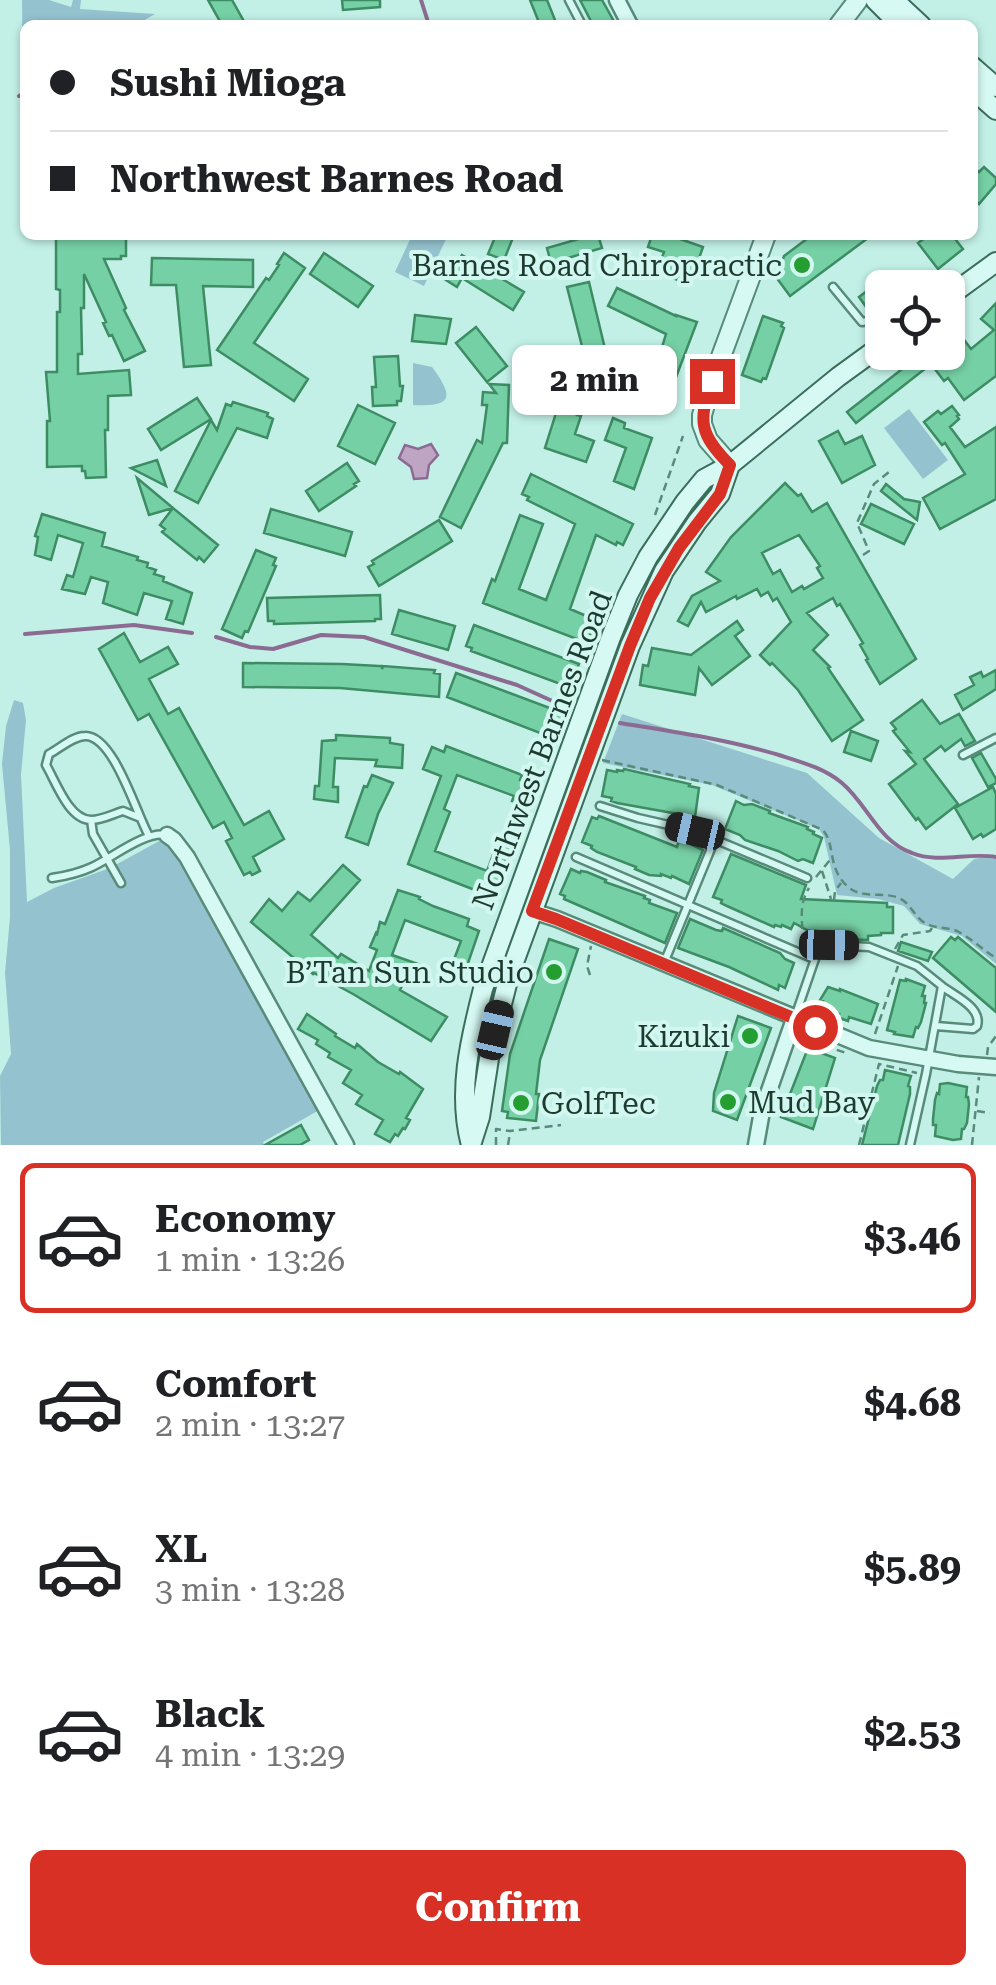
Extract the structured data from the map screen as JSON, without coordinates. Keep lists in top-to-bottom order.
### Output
{
  "streets": {
    "main road": ["Northwest Barnes Road"]
  },
  "places": [
    "Barnes Road Chiropractic",
    "B’Tan Sun Studio",
    "Kizuki",
    "Mud Bay",
    "GolfTec"
  ],
  "page": {
    "banner": ["Sushi Mioga", "Northwest Barnes Road"],
    "bubble": "2 min",
    "list": [
      {
        "name": "Economy",
        "note": "1 min · 13:26",
        "value": "$3.46"
      },
      {
        "name": "Comfort",
        "note": "2 min · 13:27",
        "value": "$4.68"
      },
      {
        "name": "XL",
        "note": "3 min · 13:28",
        "value": "$5.89"
      },
      {
        "name": "Black",
        "note": "4 min · 13:29",
        "value": "$2.53"
      }
    ],
    "buttons": "Confirm"
  }
}
